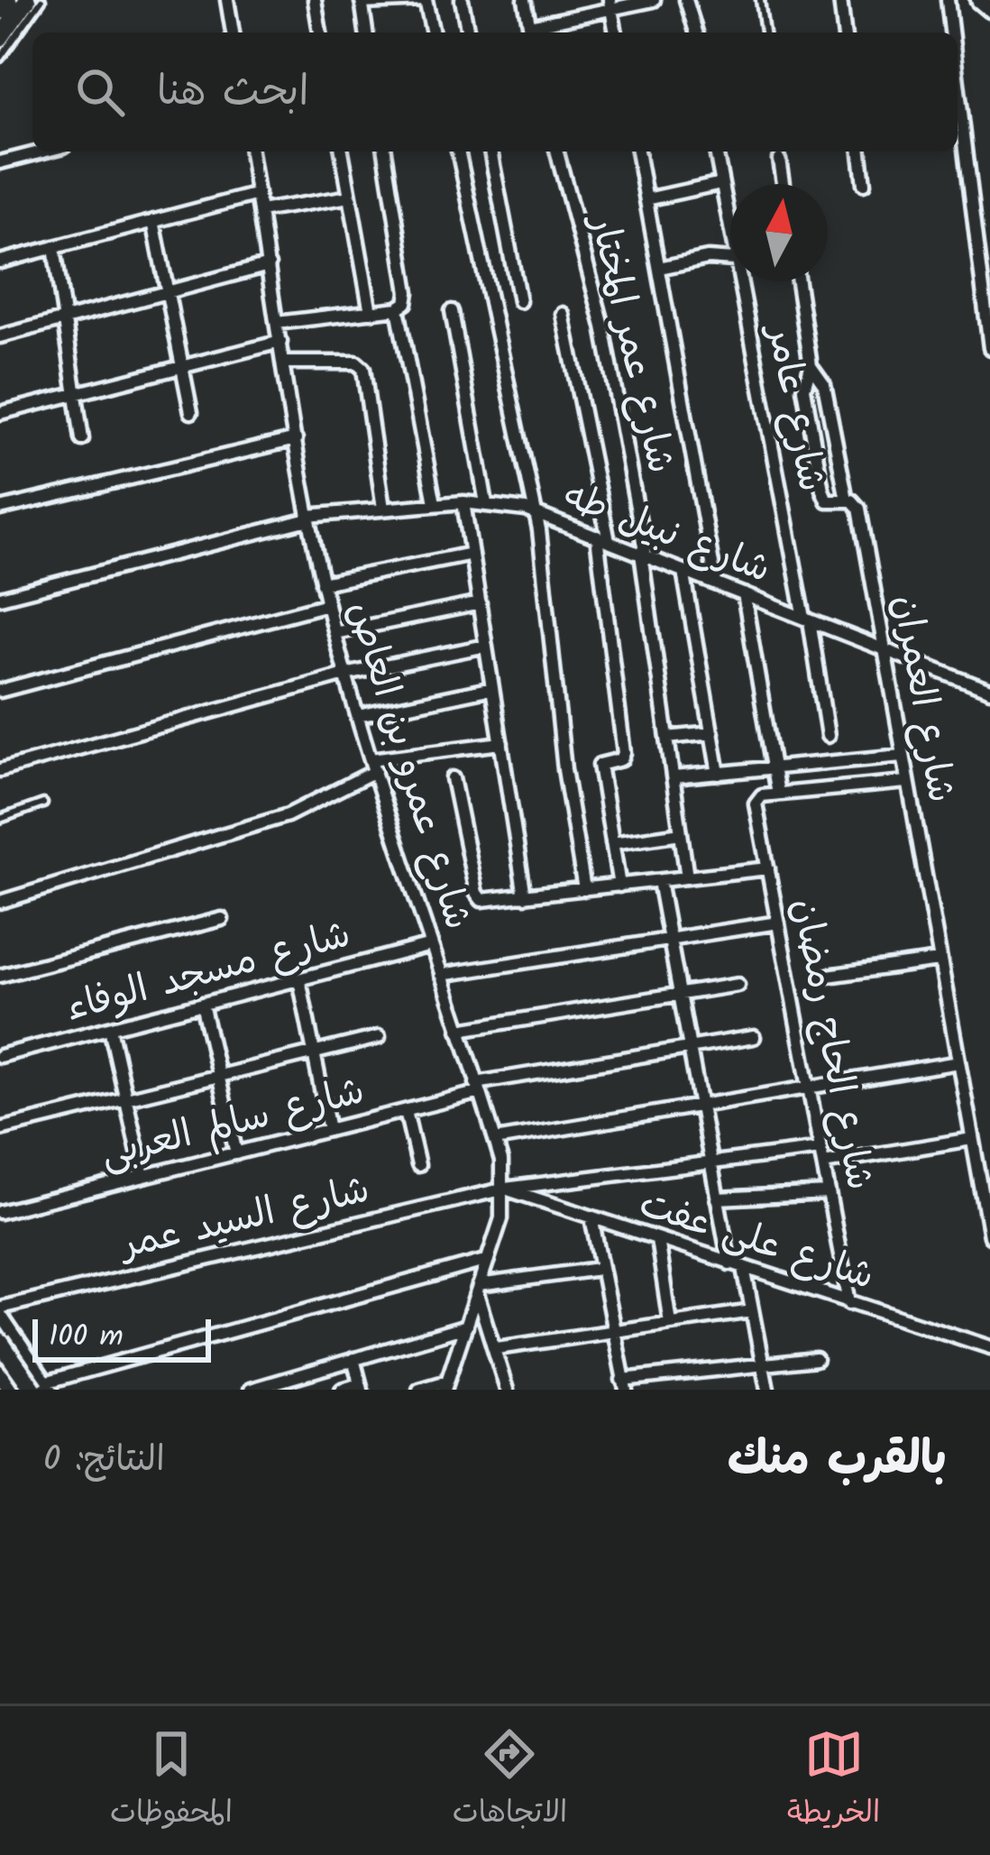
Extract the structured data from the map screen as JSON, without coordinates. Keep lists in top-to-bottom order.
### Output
{
  "streets": {
    "street": [
      "شارع عمر المختار",
      "شارع عامر",
      "شارع نبيل طه",
      "شارع العمران",
      "شارع عمرو بن العاص",
      "شارع مسجد الوفاء",
      "شارع الحاج رمضان",
      "شارع سالم العربى",
      "شارع السيد عمر",
      "شارع على عفت"
    ]
  },
  "crossings": [
    ["شارع عمر المختار", "شارع نبيل طه"],
    ["شارع عامر", "شارع نبيل طه"],
    ["شارع نبيل طه", "شارع العمران"],
    ["شارع نبيل طه", "شارع عمرو بن العاص"],
    ["شارع عمرو بن العاص", "شارع مسجد الوفاء"],
    ["شارع عمرو بن العاص", "شارع سالم العربى"],
    ["شارع عمرو بن العاص", "شارع السيد عمر"],
    ["شارع عمرو بن العاص", "شارع على عفت"],
    ["شارع الحاج رمضان", "شارع السيد عمر"],
    ["شارع الحاج رمضان", "شارع على عفت"],
    ["شارع السيد عمر", "شارع على عفت"]
  ],
  "scale_bar": "100 m",
  "north": "top",
  "page": {
    "search": "ابحث هنا",
    "scale": "100 m",
    "heading": ["بالقرب منك", "النتائج: 0"],
    "nav": ["الخريطة", "الاتجاهات", "المحفوظات"]
  }
}
